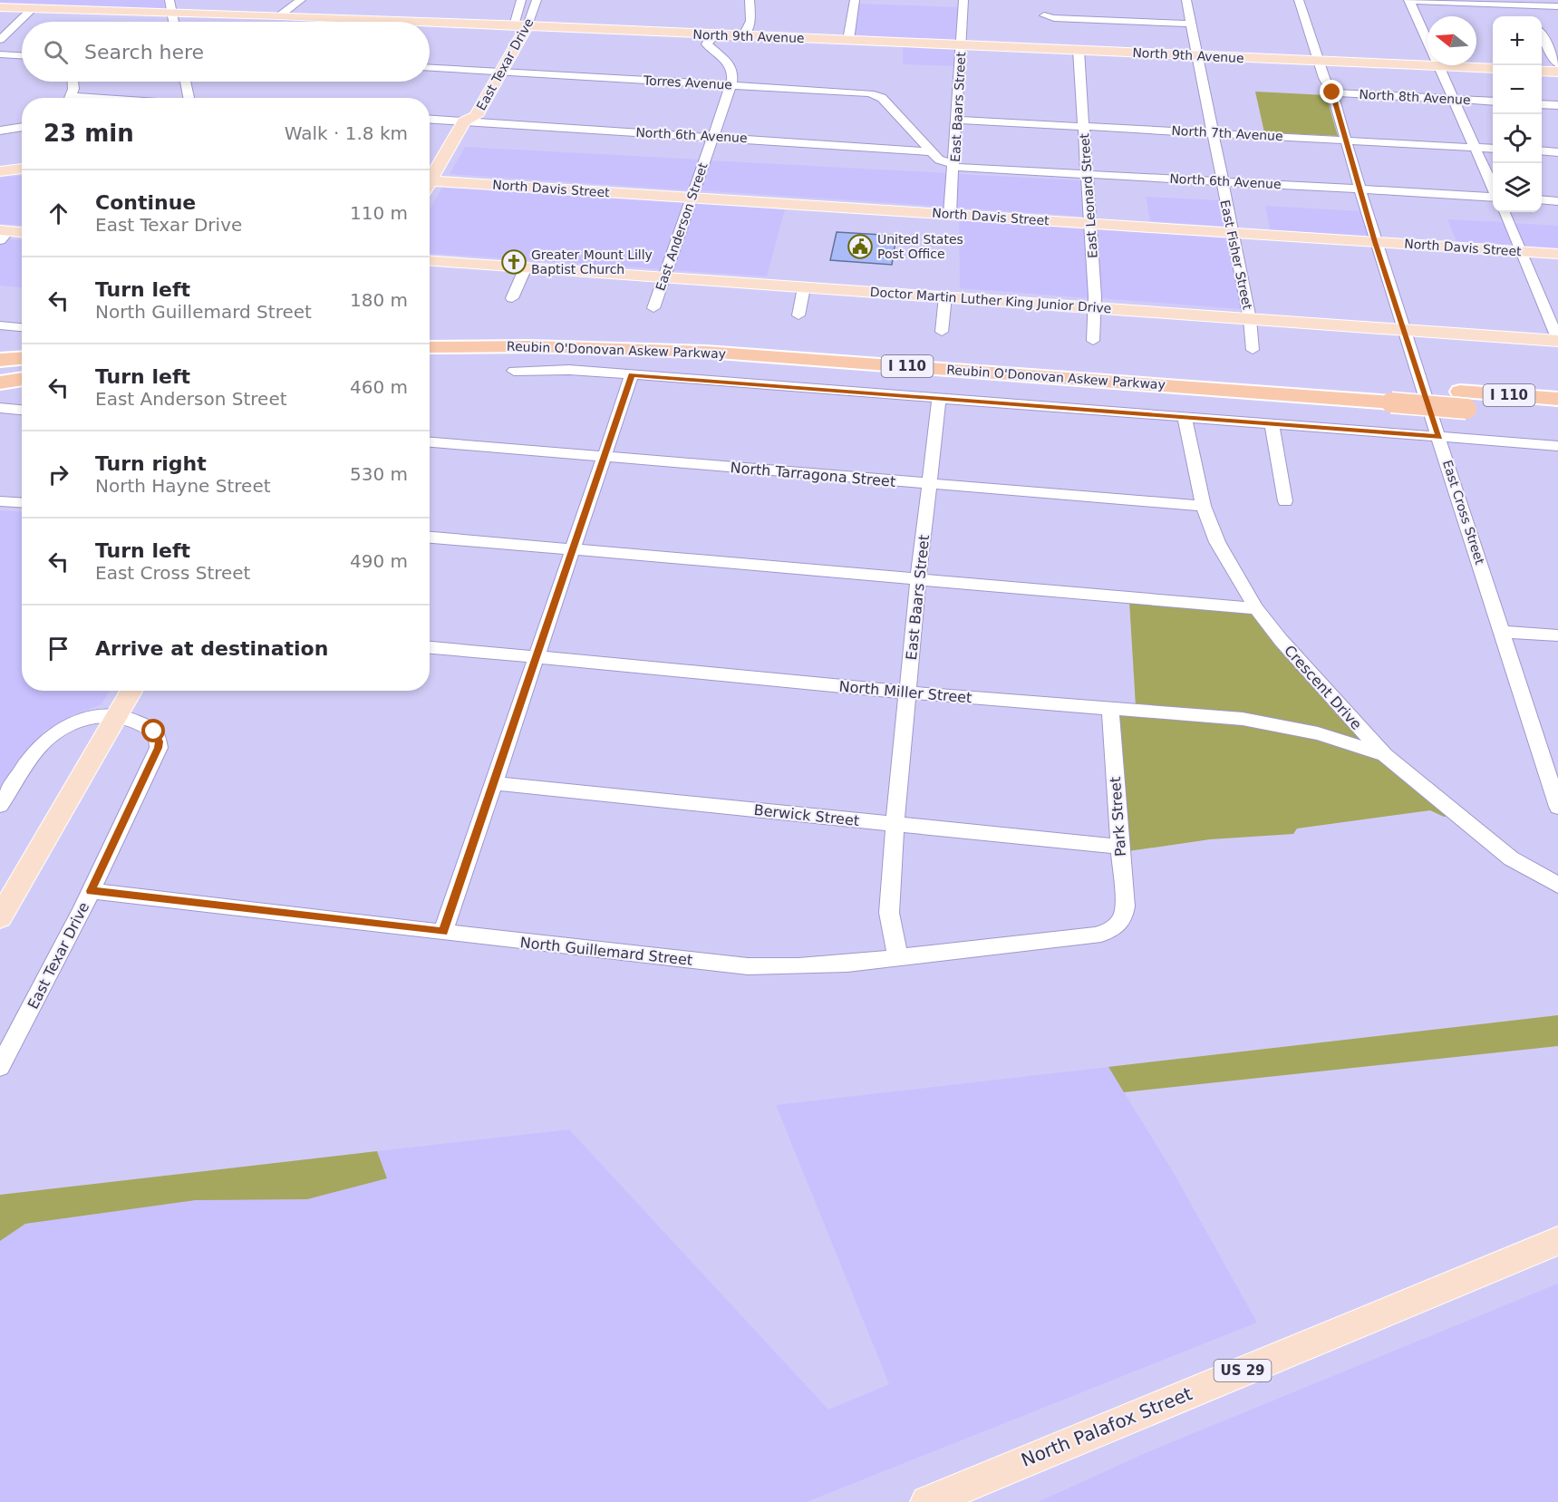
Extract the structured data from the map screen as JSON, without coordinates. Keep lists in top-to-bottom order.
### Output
{
  "streets": {
    "highway": ["Reubin O'Donovan Askew Parkway", "I 110"],
    "main road": [
      "North 9th Avenue",
      "East Texar Drive",
      "North Davis Street",
      "Doctor Martin Luther King Junior Drive",
      "US 29",
      "North Palafox Street"
    ],
    "street": [
      "Torres Avenue",
      "North 8th Avenue",
      "East Baars Street",
      "North 7th Avenue",
      "North 6th Avenue",
      "East Leonard Street",
      "East Anderson Street",
      "East Fisher Street",
      "North Tarragona Street",
      "East Cross Street",
      "Crescent Drive",
      "North Miller Street",
      "Berwick Street",
      "Park Street",
      "North Guillemard Street"
    ]
  },
  "crossings": [
    ["North 9th Avenue", "East Texar Drive"],
    ["North 9th Avenue", "East Baars Street"],
    ["North 9th Avenue", "East Leonard Street"],
    ["North 9th Avenue", "East Anderson Street"],
    ["North 9th Avenue", "East Fisher Street"],
    ["North 9th Avenue", "East Cross Street"],
    ["East Texar Drive", "Torres Avenue"],
    ["East Texar Drive", "North 6th Avenue"],
    ["East Texar Drive", "North Guillemard Street"],
    ["Torres Avenue", "North 6th Avenue"],
    ["Torres Avenue", "East Anderson Street"],
    ["North 8th Avenue", "East Cross Street"],
    ["East Baars Street", "North 7th Avenue"],
    ["East Baars Street", "North 6th Avenue"],
    ["East Baars Street", "North Davis Street"],
    ["East Baars Street", "North Tarragona Street"],
    ["East Baars Street", "North Miller Street"],
    ["East Baars Street", "Berwick Street"],
    ["East Baars Street", "North Guillemard Street"],
    ["North 7th Avenue", "East Leonard Street"],
    ["North 7th Avenue", "East Fisher Street"],
    ["North 7th Avenue", "East Cross Street"],
    ["North 6th Avenue", "East Leonard Street"],
    ["North 6th Avenue", "East Anderson Street"],
    ["North 6th Avenue", "East Fisher Street"],
    ["North 6th Avenue", "East Cross Street"],
    ["North Davis Street", "East Leonard Street"],
    ["North Davis Street", "East Anderson Street"],
    ["North Davis Street", "East Fisher Street"],
    ["North Davis Street", "East Cross Street"],
    ["East Leonard Street", "Doctor Martin Luther King Junior Drive"],
    ["East Anderson Street", "Doctor Martin Luther King Junior Drive"],
    ["East Fisher Street", "Doctor Martin Luther King Junior Drive"],
    ["Doctor Martin Luther King Junior Drive", "East Cross Street"],
    ["North Tarragona Street", "Crescent Drive"],
    ["Crescent Drive", "North Miller Street"],
    ["North Miller Street", "Park Street"],
    ["Berwick Street", "Park Street"],
    ["Park Street", "North Guillemard Street"]
  ],
  "places": {
    "public building": ["United States Post Office"],
    "church": ["Greater Mount Lilly Baptist Church"]
  },
  "north": "left",
  "page": {
    "map_buttons": ["+", "−"],
    "search": "Search here",
    "heading": ["23 min", "Walk · 1.8 km"],
    "list": [
      ["Continue", "East Texar Drive", "110 m"],
      ["Turn left", "North Guillemard Street", "180 m"],
      ["Turn left", "East Anderson Street", "460 m"],
      ["Turn right", "North Hayne Street", "530 m"],
      ["Turn left", "East Cross Street", "490 m"],
      "Arrive at destination"
    ]
  }
}
